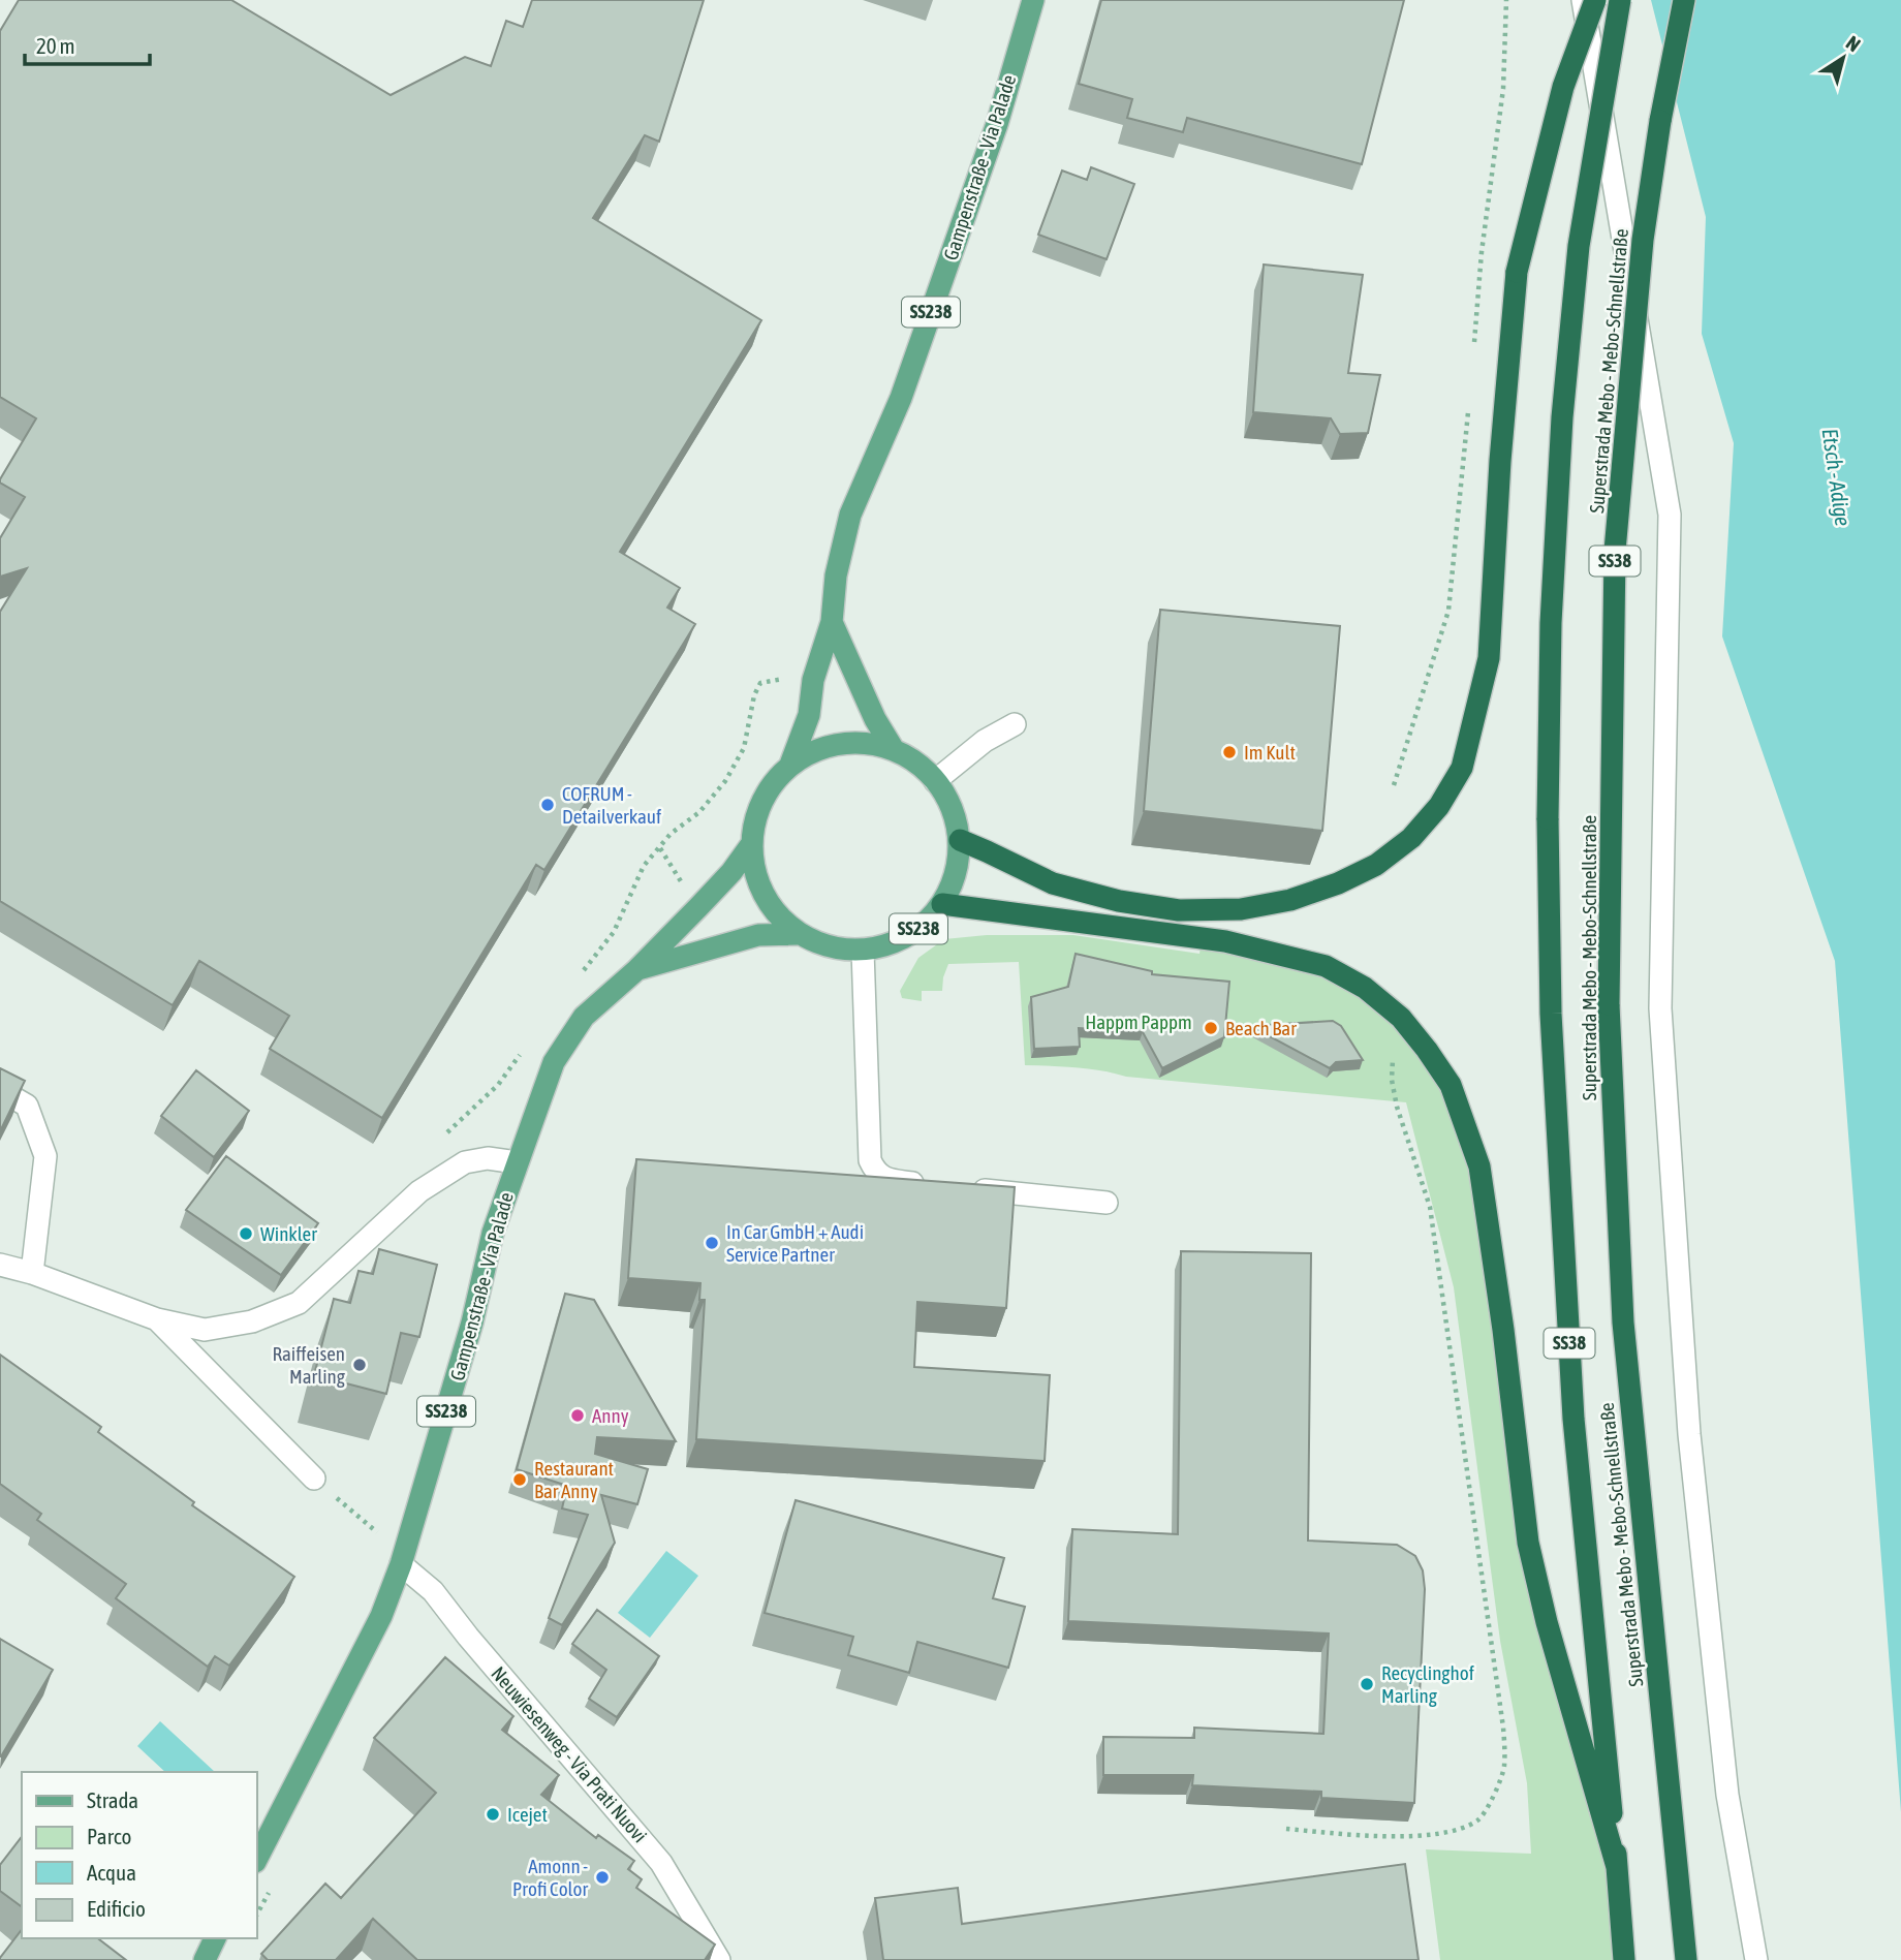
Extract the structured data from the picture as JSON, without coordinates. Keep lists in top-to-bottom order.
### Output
{
  "streets": {
    "highway": ["Superstrada Mebo - Mebo-Schnellstraße", "SS38"],
    "main road": ["Gampenstraße - Via Palade", "SS238"],
    "street": ["Neuwiesenweg - Via Prati Nuovi"]
  },
  "crossings": [
    ["Gampenstraße - Via Palade", "SS238"],
    ["Gampenstraße - Via Palade", "Neuwiesenweg - Via Prati Nuovi"]
  ],
  "water": ["Etsch - Adige"],
  "parks": ["Happm Pappm"],
  "places": [
    "Im Kult",
    "COFRUM - Detailverkauf",
    "Beach Bar",
    "Winkler",
    "In Car GmbH + Audi Service Partner",
    "Raiffeisen Marling",
    "Anny",
    "Restaurant Bar Anny",
    "Recyclinghof Marling",
    "Icejet",
    "Amonn - Profi Color"
  ],
  "legend": [
    "Strada",
    "Parco",
    "Acqua",
    "Edificio"
  ],
  "scale_bar": "20 m",
  "north": "top right"
}
